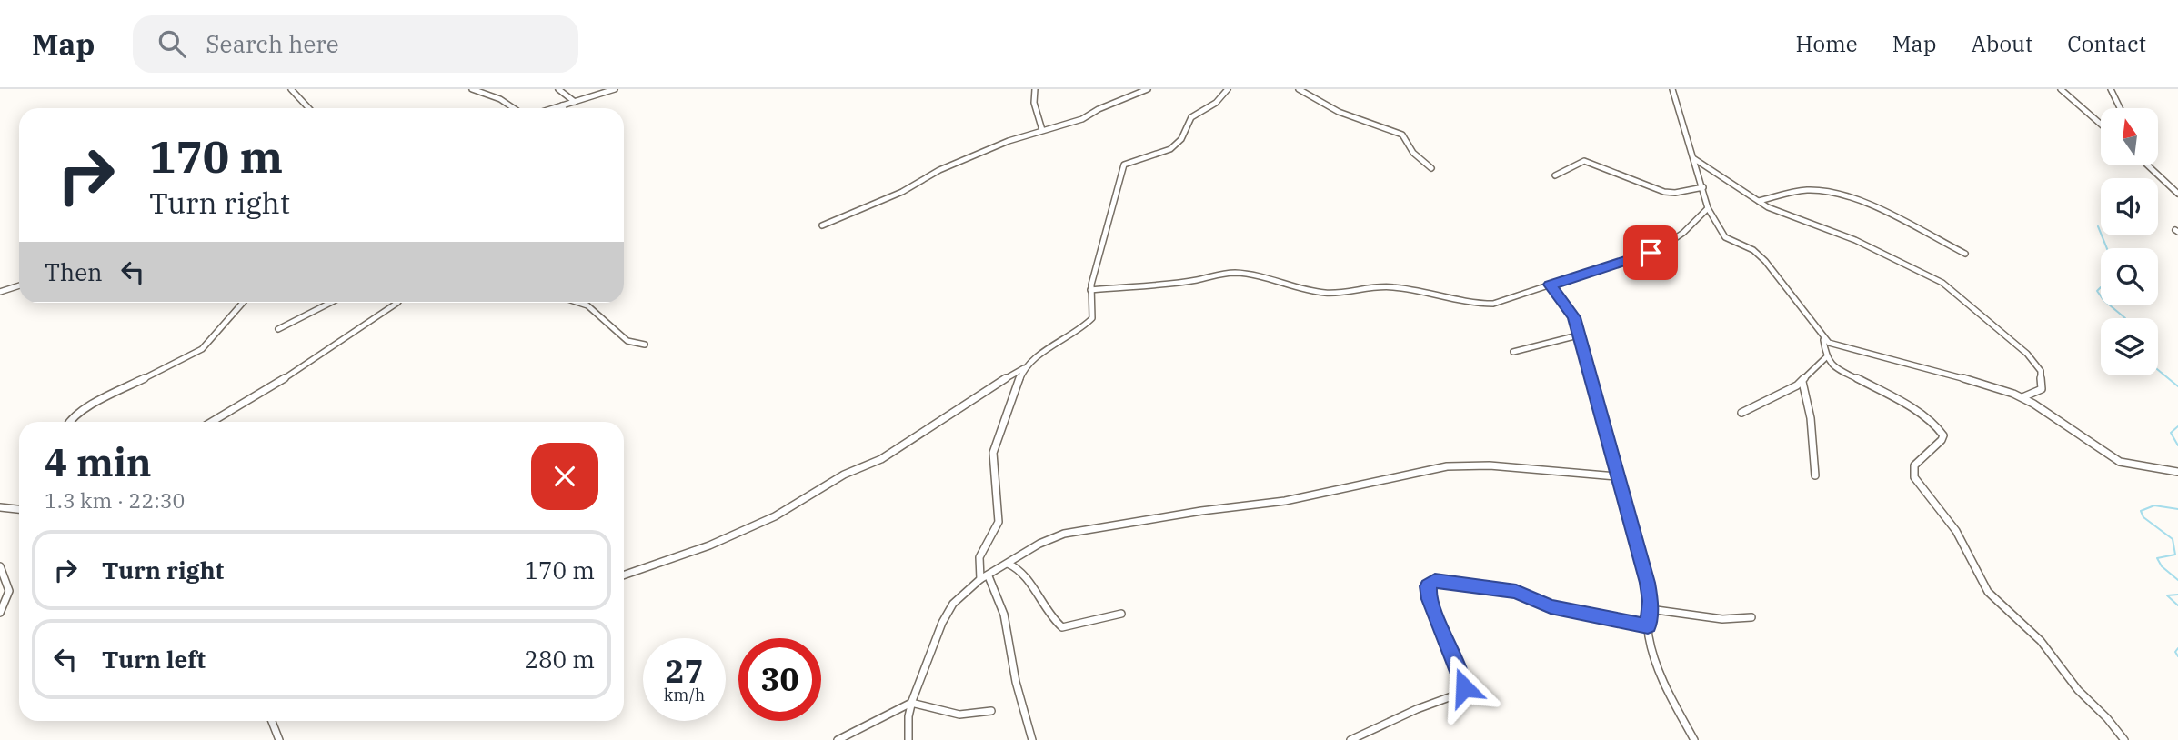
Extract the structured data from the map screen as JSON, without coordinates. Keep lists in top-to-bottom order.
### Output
{
  "north": "top",
  "page": {
    "header": "Map",
    "search": "Search here",
    "nav": [
      "Home",
      "Map",
      "About",
      "Contact"
    ],
    "turn": ["170 m", "Turn right"],
    "then": "Then",
    "heading": ["4 min", "1.3 km · 22:30"],
    "list": [
      {
        "name": "Turn right",
        "value": "170 m"
      },
      {
        "name": "Turn left",
        "value": "280 m"
      }
    ],
    "speed": "27 km/h",
    "limit": "30"
  }
}
